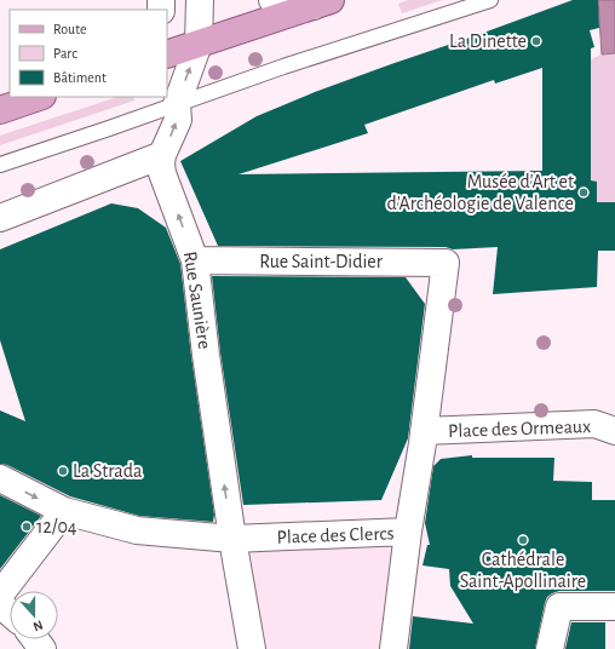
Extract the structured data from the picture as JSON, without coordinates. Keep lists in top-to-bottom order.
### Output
{
  "streets": {
    "street": [
      "Rue Saint-Didier",
      "Rue Saunière",
      "Place des Ormeaux",
      "Place des Clercs"
    ]
  },
  "crossings": [
    ["Rue Saint-Didier", "Rue Saunière"],
    ["Rue Saint-Didier", "Place des Ormeaux"],
    ["Rue Saunière", "Place des Clercs"],
    ["Place des Ormeaux", "Place des Clercs"]
  ],
  "one_way": ["Rue Saunière"],
  "places": [
    "La Dinette",
    "Musée d'Art et d'Archéologie de Valence",
    "La Strada",
    "12/04",
    "Cathédrale Saint-Apollinaire"
  ],
  "legend": ["Route", "Parc", "Bâtiment"],
  "north": "bottom"
}
